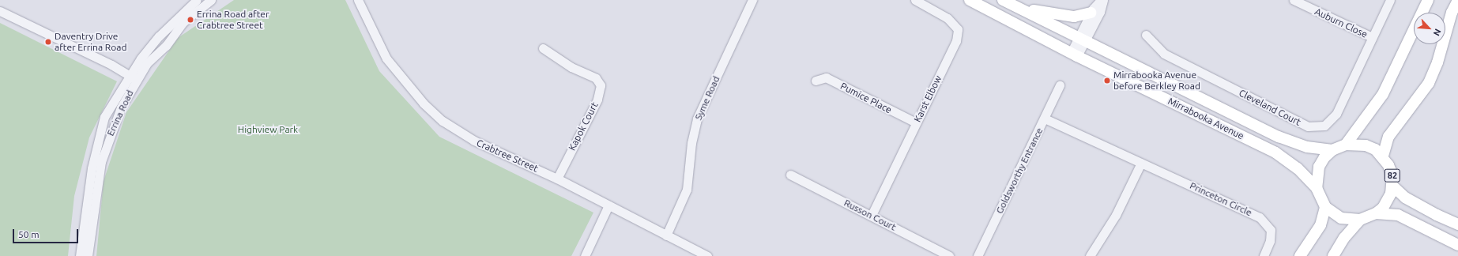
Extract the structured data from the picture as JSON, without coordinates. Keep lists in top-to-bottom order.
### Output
{
  "streets": {
    "main road": ["Mirrabooka Avenue", "82"],
    "street": [
      "Auburn Close",
      "Syme Road",
      "Pumice Place",
      "Karst Elbow",
      "Cleveland Court",
      "Errina Road",
      "Kapok Court",
      "Crabtree Street",
      "Goldsworthy Entrance",
      "Princeton Circle",
      "Russon Court"
    ]
  },
  "crossings": [
    ["Auburn Close", "Cleveland Court"],
    ["Syme Road", "Crabtree Street"],
    ["Pumice Place", "Karst Elbow"],
    ["Karst Elbow", "Russon Court"],
    ["Mirrabooka Avenue", "82"],
    ["Kapok Court", "Crabtree Street"],
    ["Goldsworthy Entrance", "Princeton Circle"]
  ],
  "parks": ["Highview Park"],
  "places": ["Errina Road after Crabtree Street", "Daventry Drive after Errina Road", "Mirrabooka Avenue before Berkley Road"],
  "scale_bar": "50 m",
  "north": "bottom right"
}
